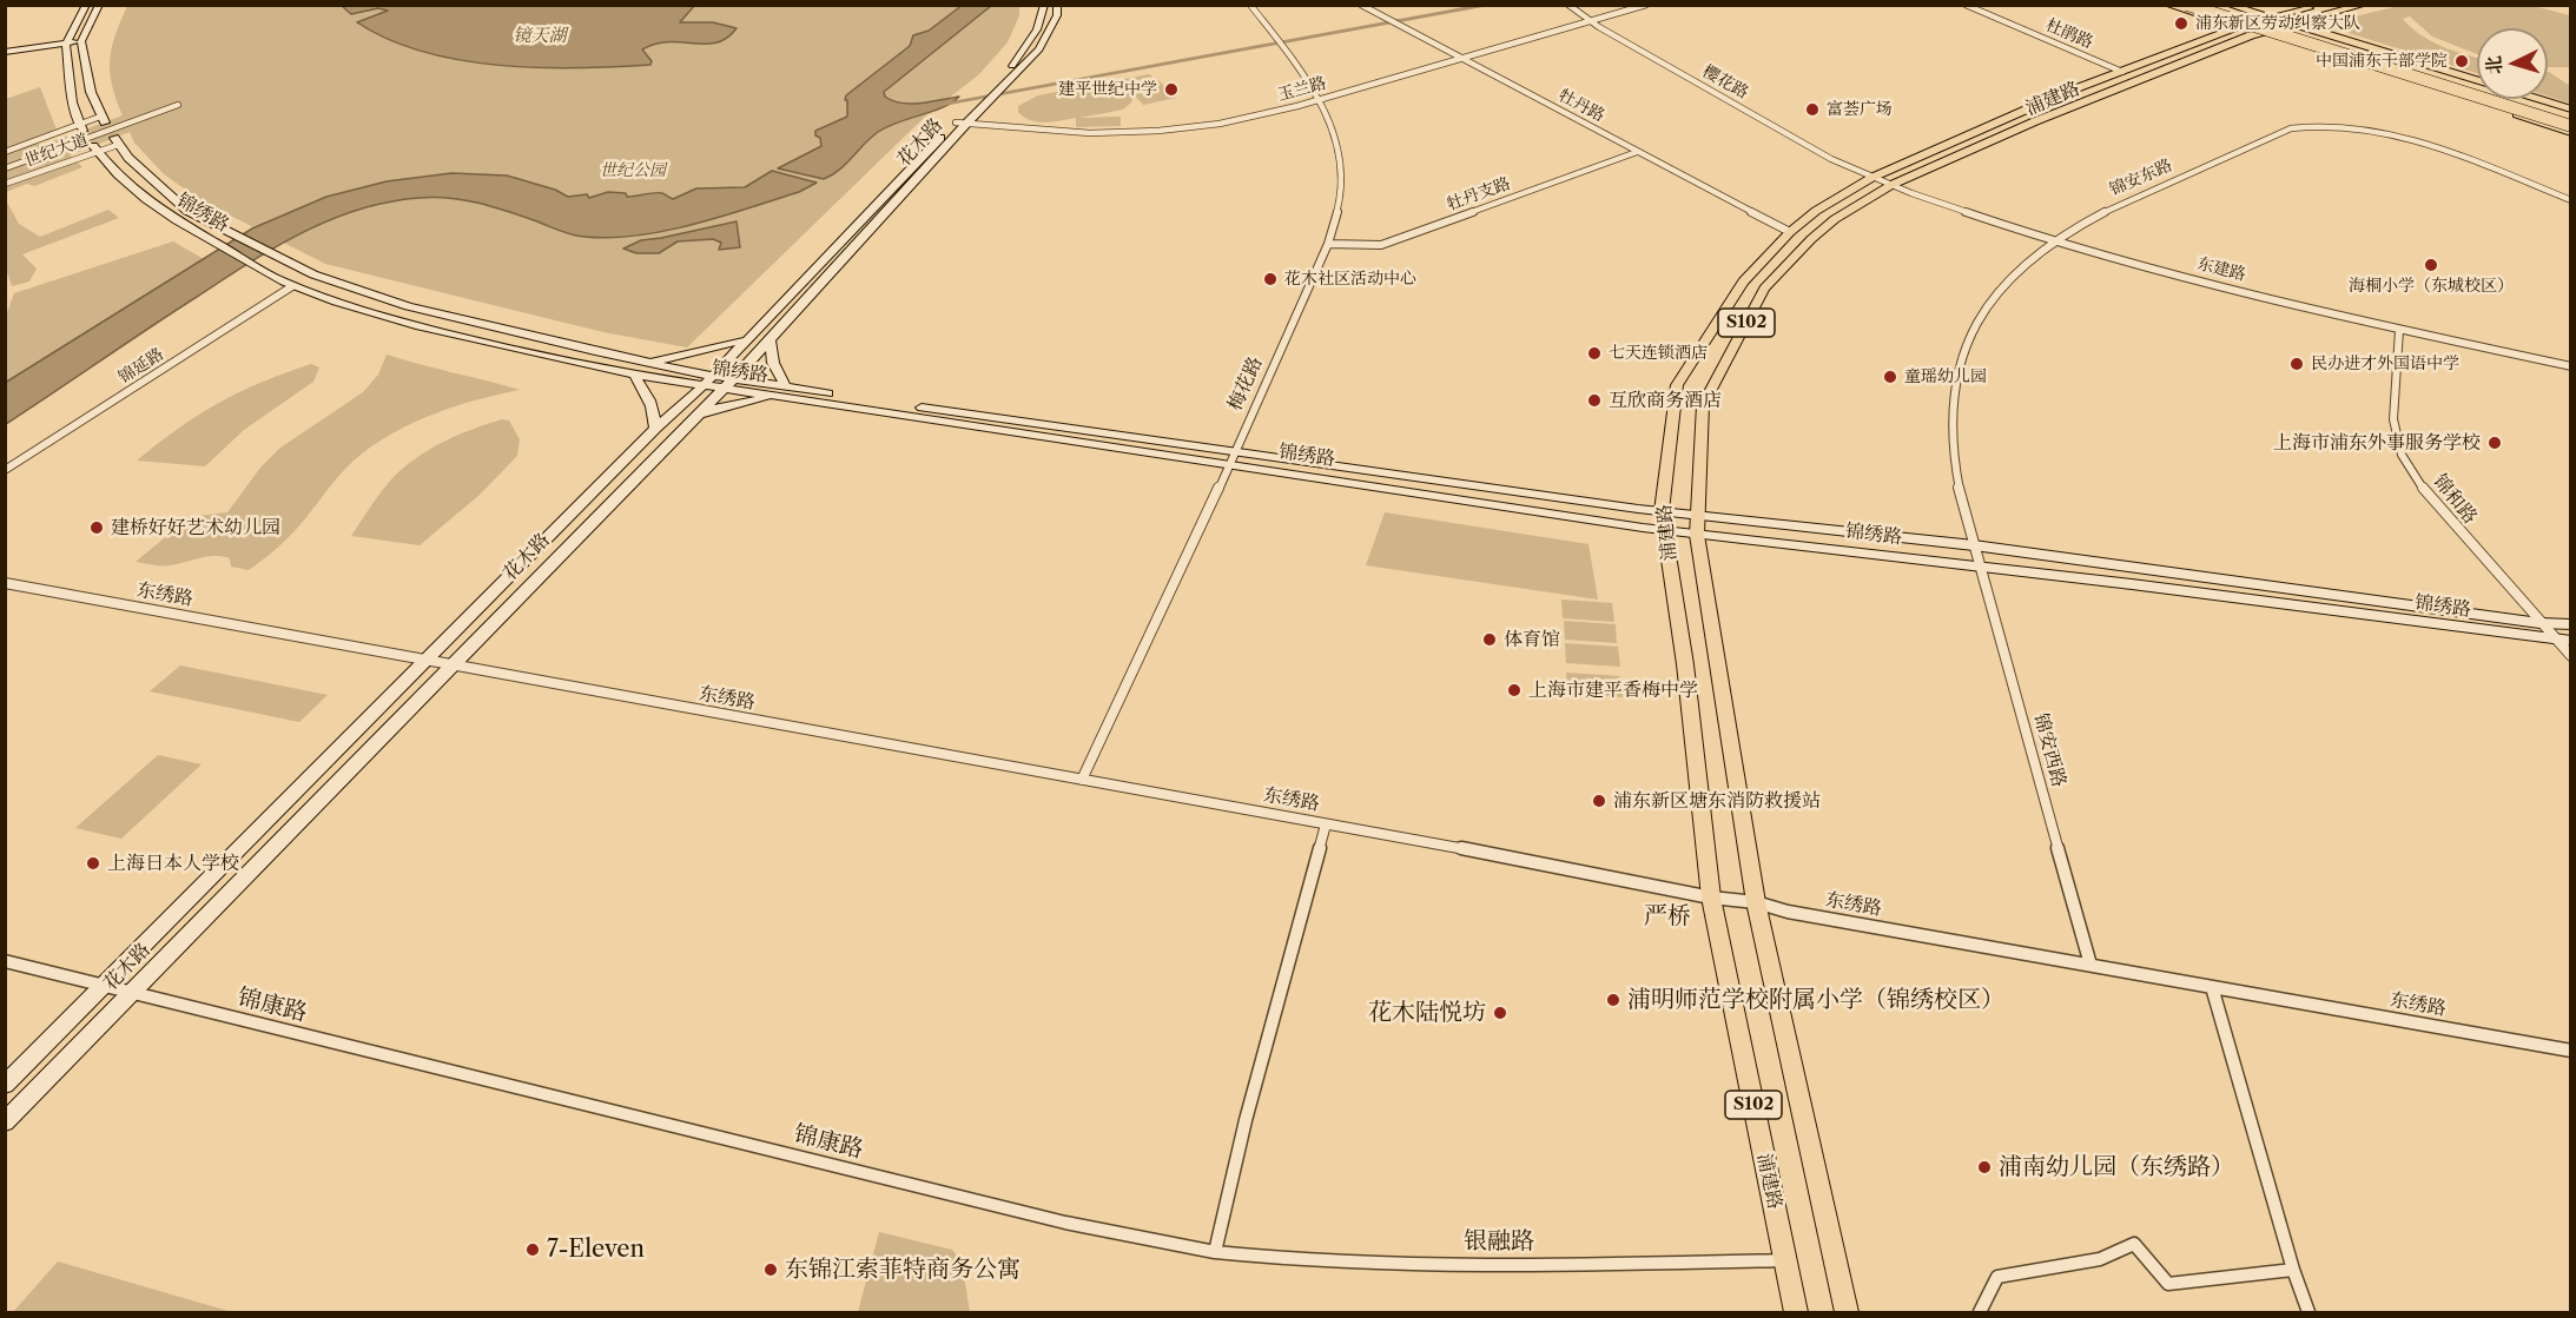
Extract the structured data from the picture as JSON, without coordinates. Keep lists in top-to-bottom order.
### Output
{
  "streets": {
    "main road": [
      "浦建路",
      "花木路",
      "锦绣路",
      "S102"
    ],
    "street": [
      "杜鹃路",
      "樱花路",
      "玉兰路",
      "牡丹路",
      "世纪大道",
      "锦安东路",
      "牡丹支路",
      "东建路",
      "锦延路",
      "梅花路",
      "锦和路",
      "东绣路",
      "锦安西路",
      "锦康路",
      "银融路"
    ]
  },
  "crossings": [
    ["杜鹃路", "浦建路"],
    ["樱花路", "玉兰路"],
    ["樱花路", "浦建路"],
    ["樱花路", "东建路"],
    ["玉兰路", "牡丹路"],
    ["玉兰路", "花木路"],
    ["玉兰路", "梅花路"],
    ["浦建路", "牡丹路"],
    ["浦建路", "锦绣路"],
    ["浦建路", "东建路"],
    ["浦建路", "S102"],
    ["浦建路", "东绣路"],
    ["浦建路", "银融路"],
    ["牡丹路", "牡丹支路"],
    ["花木路", "锦绣路"],
    ["花木路", "东绣路"],
    ["花木路", "锦康路"],
    ["世纪大道", "锦绣路"],
    ["锦安东路", "锦绣路"],
    ["锦安东路", "东建路"],
    ["锦安东路", "锦安西路"],
    ["牡丹支路", "梅花路"],
    ["锦绣路", "锦延路"],
    ["锦绣路", "梅花路"],
    ["锦绣路", "锦和路"],
    ["锦绣路", "锦安西路"],
    ["东建路", "锦和路"],
    ["梅花路", "东绣路"],
    ["东绣路", "锦安西路"],
    ["锦康路", "银融路"]
  ],
  "districts": ["严桥"],
  "water": ["镜天湖"],
  "parks": ["世纪公园"],
  "places": [
    "浦东新区劳动纠察大队",
    "中国浦东干部学院",
    "建平世纪中学",
    "富荟广场",
    "海桐小学（东城校区）",
    "花木社区活动中心",
    "七天连锁酒店",
    "民办进才外国语中学",
    "童瑶幼儿园",
    "互欣商务酒店",
    "上海市浦东外事服务学校",
    "建桥好好艺术幼儿园",
    "体育馆",
    "上海市建平香梅中学",
    "浦东新区塘东消防救援站",
    "上海日本人学校",
    "浦明师范学校附属小学（锦绣校区）",
    "花木陆悦坊",
    "浦南幼儿园（东绣路）",
    "7-Eleven",
    "东锦江索菲特商务公寓"
  ],
  "north": "left"
}
